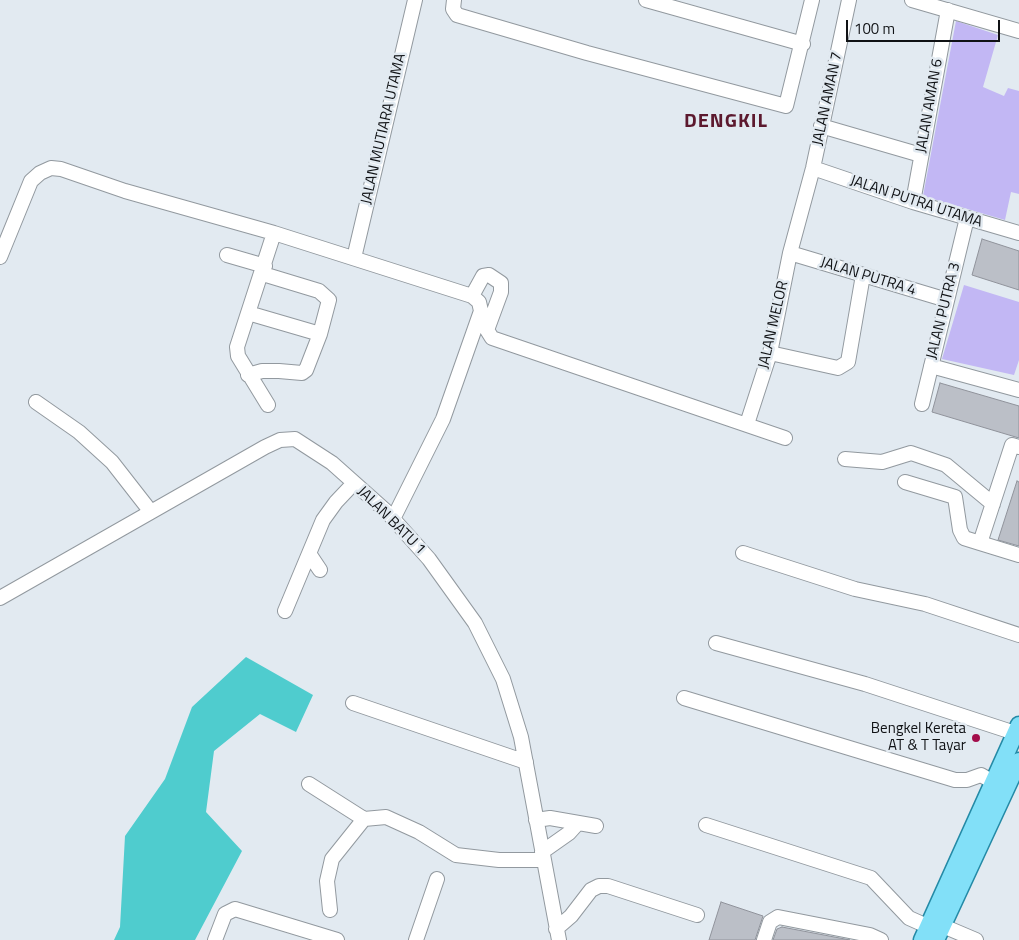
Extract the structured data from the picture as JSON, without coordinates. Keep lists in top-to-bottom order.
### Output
{
  "streets": {
    "street": [
      "JALAN AMAN 7",
      "JALAN AMAN 6",
      "JALAN MUTIARA UTAMA",
      "JALAN PUTRA UTAMA",
      "JALAN PUTRA 4",
      "JALAN PUTRA 3",
      "JALAN MELOR",
      "JALAN BATU 1"
    ]
  },
  "crossings": [
    ["JALAN AMAN 7", "JALAN PUTRA UTAMA"],
    ["JALAN AMAN 7", "JALAN PUTRA 4"],
    ["JALAN AMAN 7", "JALAN MELOR"],
    ["JALAN AMAN 6", "JALAN PUTRA UTAMA"],
    ["JALAN PUTRA UTAMA", "JALAN PUTRA 3"],
    ["JALAN PUTRA 4", "JALAN PUTRA 3"],
    ["JALAN PUTRA 4", "JALAN MELOR"]
  ],
  "districts": ["DENGKIL"],
  "places": ["Bengkel Kereta AT & T Tayar"],
  "scale_bar": "100 m"
}
